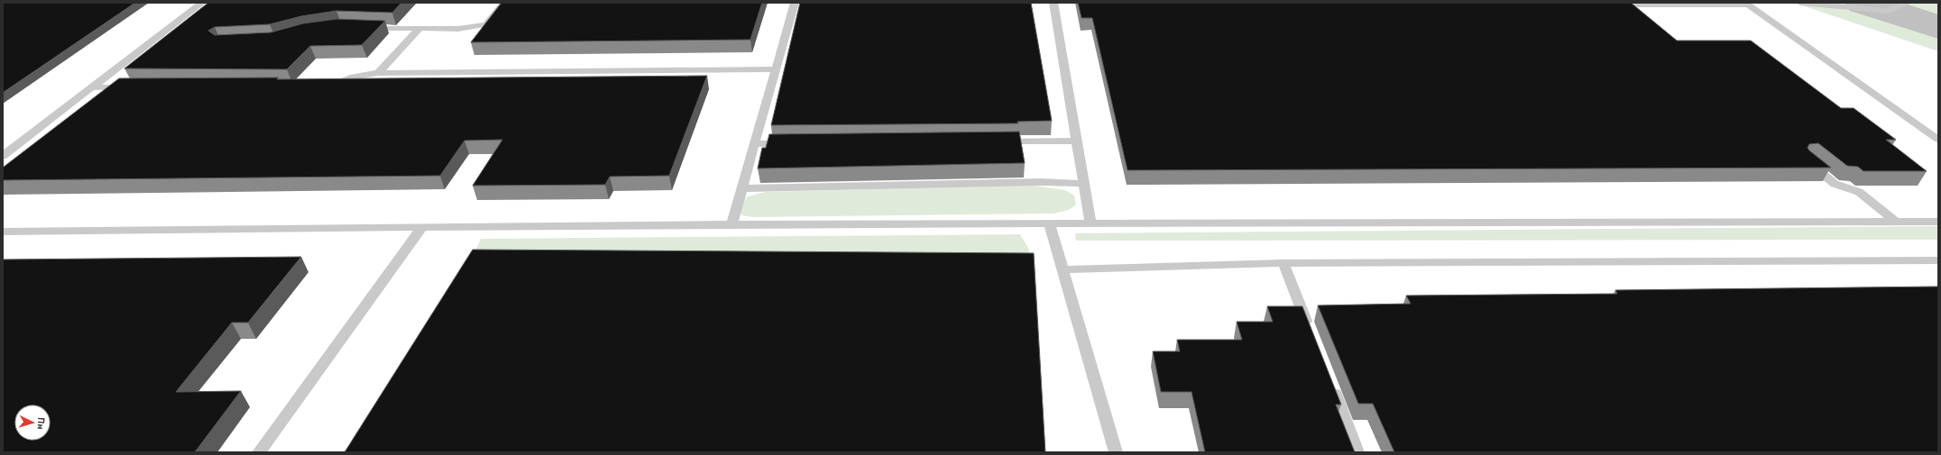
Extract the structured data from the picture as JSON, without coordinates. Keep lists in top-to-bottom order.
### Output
{
  "north": "right"
}
